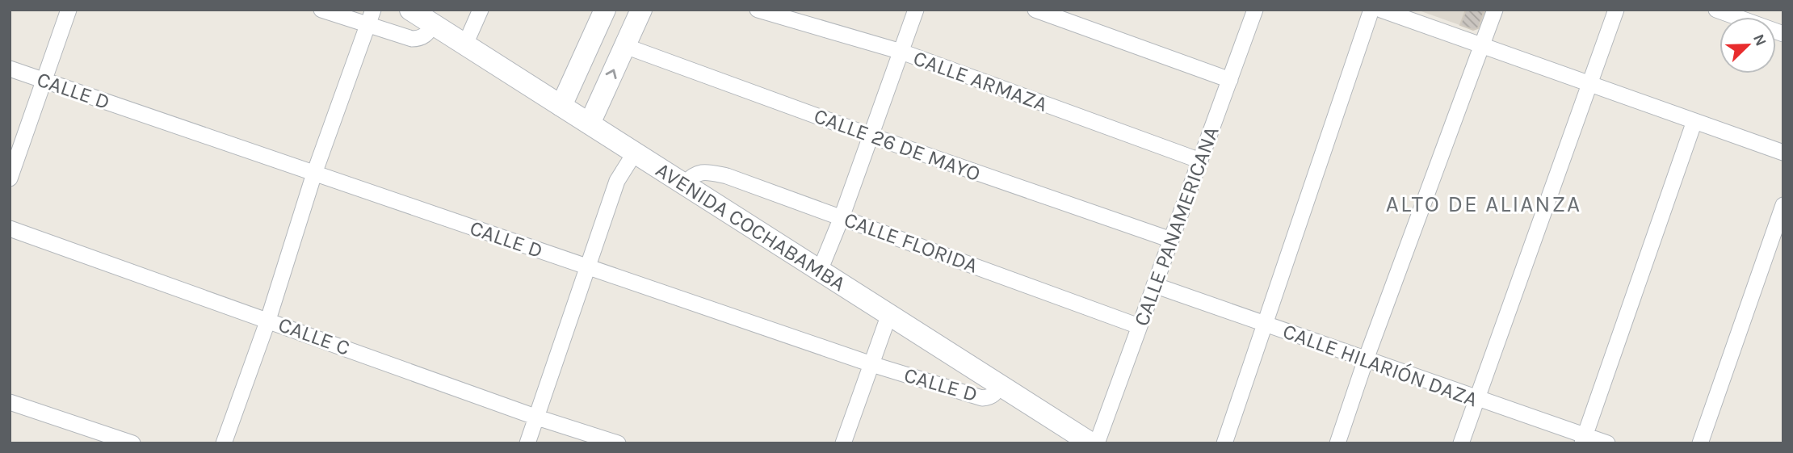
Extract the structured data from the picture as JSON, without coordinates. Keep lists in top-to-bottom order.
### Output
{
  "streets": {
    "street": [
      "CALLE ARMAZA",
      "CALLE D",
      "CALLE 26 DE MAYO",
      "AVENIDA COCHABAMBA",
      "CALLE PANAMERICANA",
      "CALLE FLORIDA",
      "CALLE C",
      "CALLE HILARIÓN DAZA"
    ]
  },
  "crossings": [
    ["CALLE ARMAZA", "CALLE PANAMERICANA"],
    ["CALLE D", "AVENIDA COCHABAMBA"],
    ["CALLE 26 DE MAYO", "CALLE PANAMERICANA"],
    ["AVENIDA COCHABAMBA", "CALLE FLORIDA"],
    ["CALLE PANAMERICANA", "CALLE FLORIDA"],
    ["CALLE PANAMERICANA", "CALLE HILARIÓN DAZA"]
  ],
  "districts": ["ALTO DE ALIANZA"],
  "north": "top right"
}
